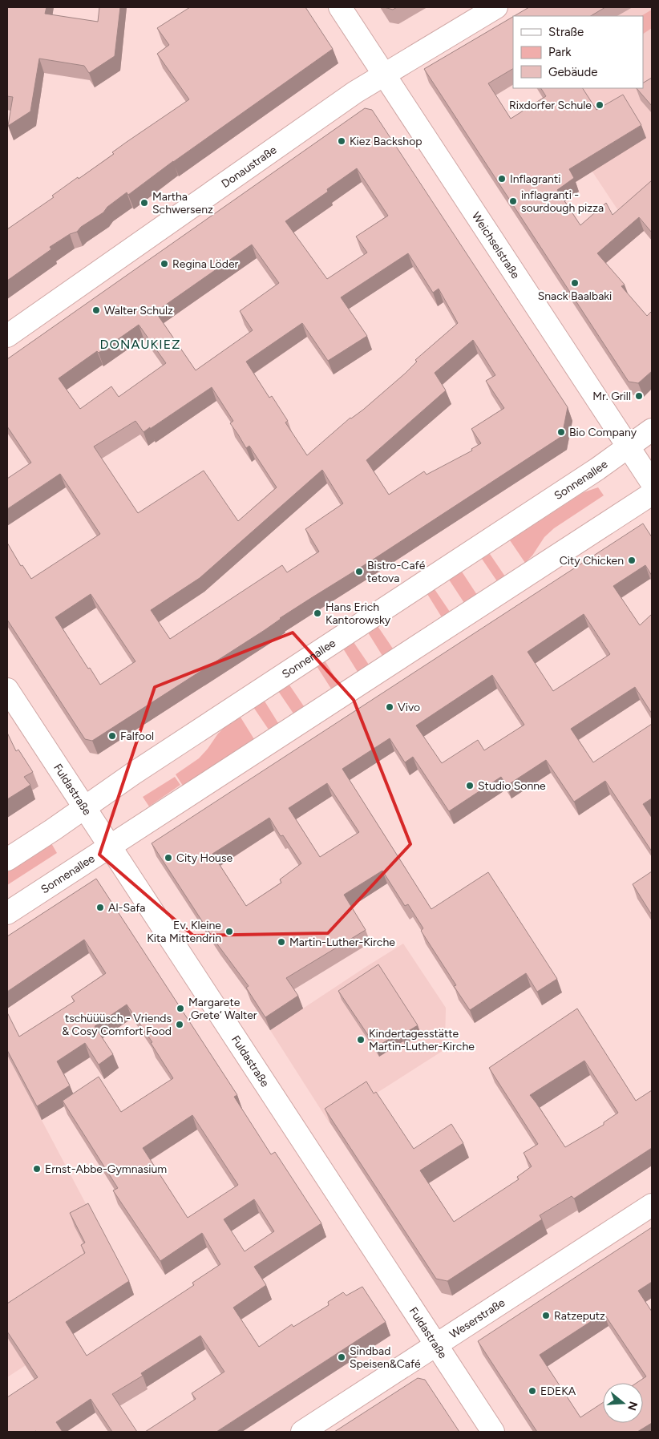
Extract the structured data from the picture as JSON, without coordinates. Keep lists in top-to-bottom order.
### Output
{
  "streets": {
    "street": [
      "Donaustraße",
      "Weichselstraße",
      "Sonnenallee",
      "Fuldastraße",
      "Weserstraße"
    ]
  },
  "crossings": [
    ["Donaustraße", "Weichselstraße"],
    ["Weichselstraße", "Sonnenallee"],
    ["Sonnenallee", "Fuldastraße"],
    ["Fuldastraße", "Weserstraße"]
  ],
  "districts": ["DONAUKIEZ"],
  "places": [
    "Rixdorfer Schule",
    "Kiez Backshop",
    "Inflagranti",
    "inflagranti - sourdough pizza",
    "Martha Schwersenz",
    "Regina Löder",
    "Snack Baalbaki",
    "Walter Schulz",
    "Mr. Grill",
    "Bio Company",
    "City Chicken",
    "Bistro-Café tetova",
    "Hans Erich Kantorowsky",
    "Vivo",
    "Falfool",
    "Studio Sonne",
    "City House",
    "Al-Safa",
    "Ev. Kleine Kita Mittendrin",
    "Martin-Luther-Kirche",
    "Margarete ‚Grete‘ Walter",
    "tschüüüsch - Vriends & Cosy Comfort Food",
    "Kindertagesstätte Martin-Luther-Kirche",
    "Ernst-Abbe-Gymnasium",
    "Ratzeputz",
    "Sindbad Speisen&Café",
    "EDEKA"
  ],
  "legend": ["Straße", "Park", "Gebäude"],
  "north": "right"
}
